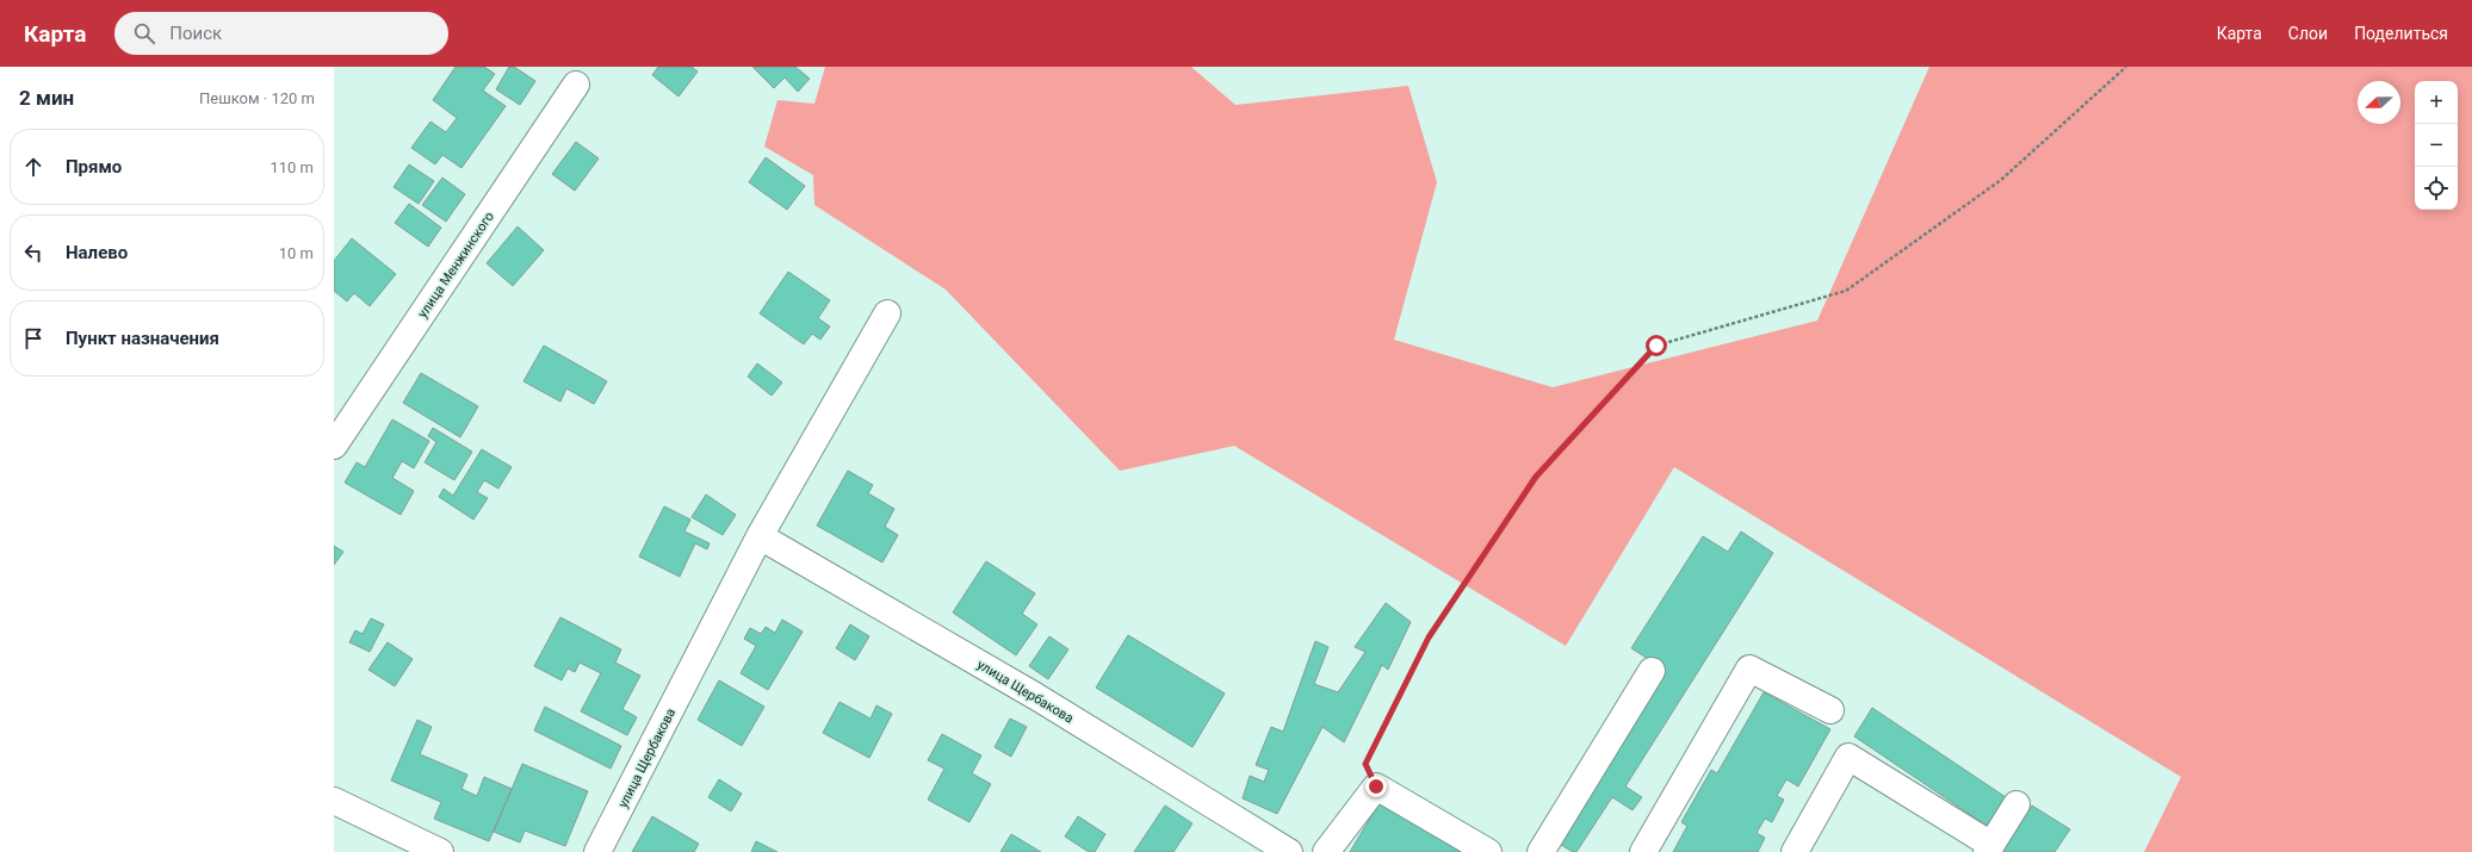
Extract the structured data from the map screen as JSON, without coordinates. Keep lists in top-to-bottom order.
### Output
{
  "streets": {
    "street": ["улица Менжинского", "улица Щербакова"]
  },
  "north": "left",
  "page": {
    "header": "Карта",
    "search": "Поиск",
    "nav": ["Карта", "Слои", "Поделиться"],
    "heading": ["2 мин", "Пешком · 120 m"],
    "map_buttons": ["+", "−"],
    "list": [
      ["Прямо", "110 m"],
      ["Налево", "10 m"],
      "Пункт назначения"
    ]
  }
}
